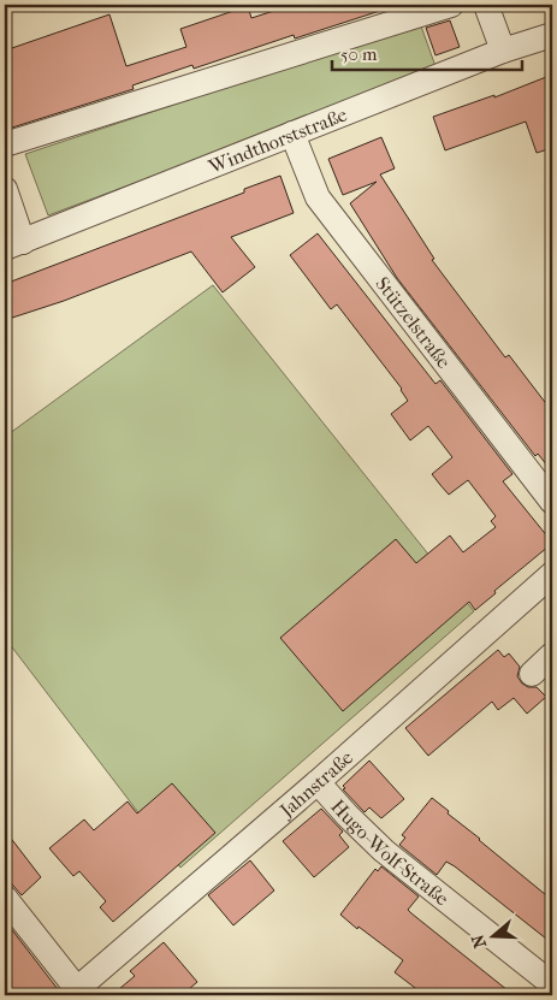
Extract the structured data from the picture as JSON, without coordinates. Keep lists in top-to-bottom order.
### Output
{
  "streets": {
    "street": [
      "Windthorststraße",
      "Stützelstraße",
      "Jahnstraße",
      "Hugo-Wolf-Straße"
    ]
  },
  "crossings": [
    ["Windthorststraße", "Stützelstraße"],
    ["Jahnstraße", "Hugo-Wolf-Straße"]
  ],
  "scale_bar": "50 m",
  "north": "left"
}
